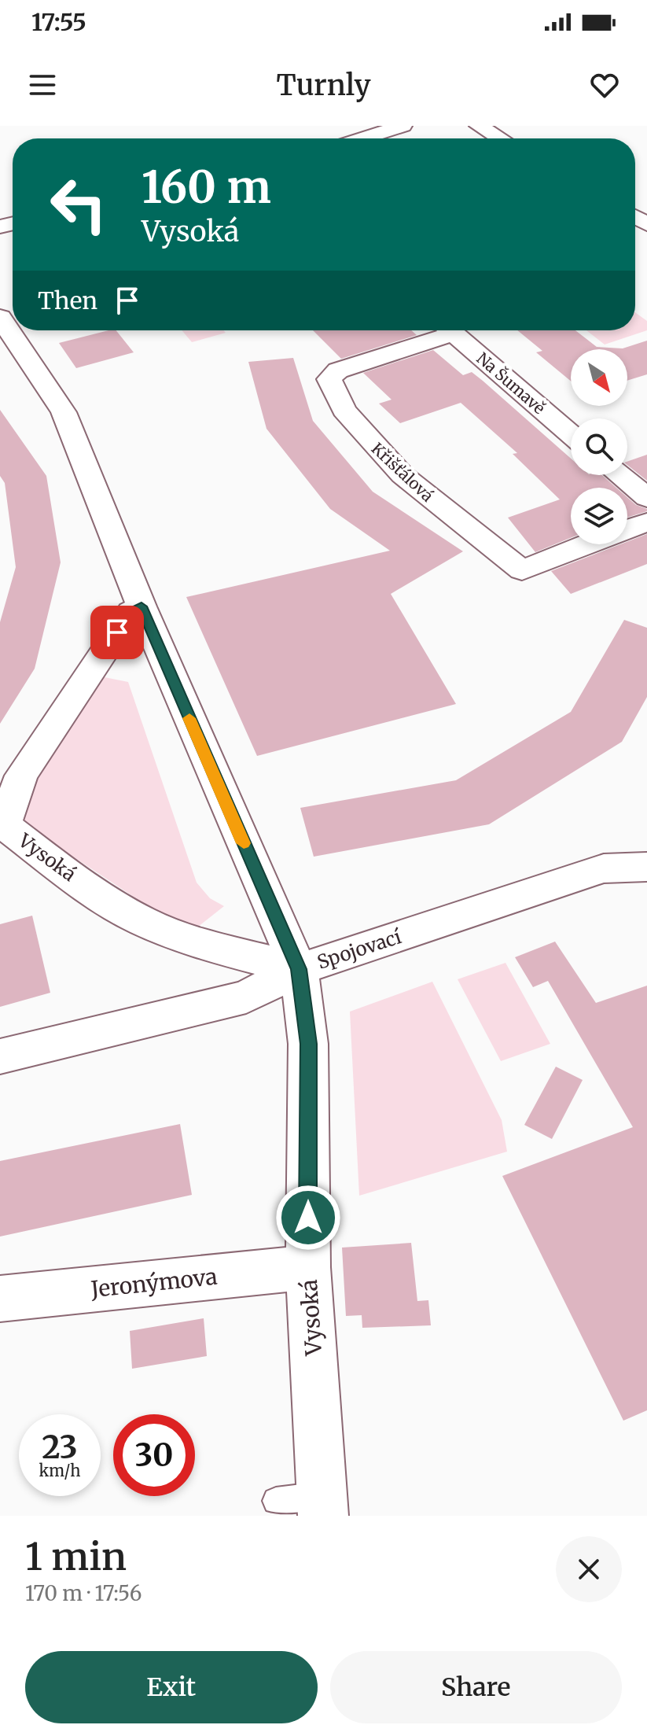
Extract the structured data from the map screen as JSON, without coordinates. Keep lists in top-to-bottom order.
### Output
{
  "streets": {
    "street": [
      "Na Šumavě",
      "Křišťálová",
      "Vysoká",
      "Spojovací",
      "Jeronýmova"
    ]
  },
  "crossings": [
    ["Vysoká", "Spojovací"],
    ["Vysoká", "Jeronýmova"]
  ],
  "north": "bottom right",
  "page": {
    "status": "17:55",
    "header": "Turnly",
    "turn": ["160 m", "Vysoká"],
    "then": "Then",
    "speed": "23 km/h",
    "limit": "30",
    "heading": ["1 min", "170 m · 17:56"],
    "buttons": ["Exit", "Share"]
  }
}
